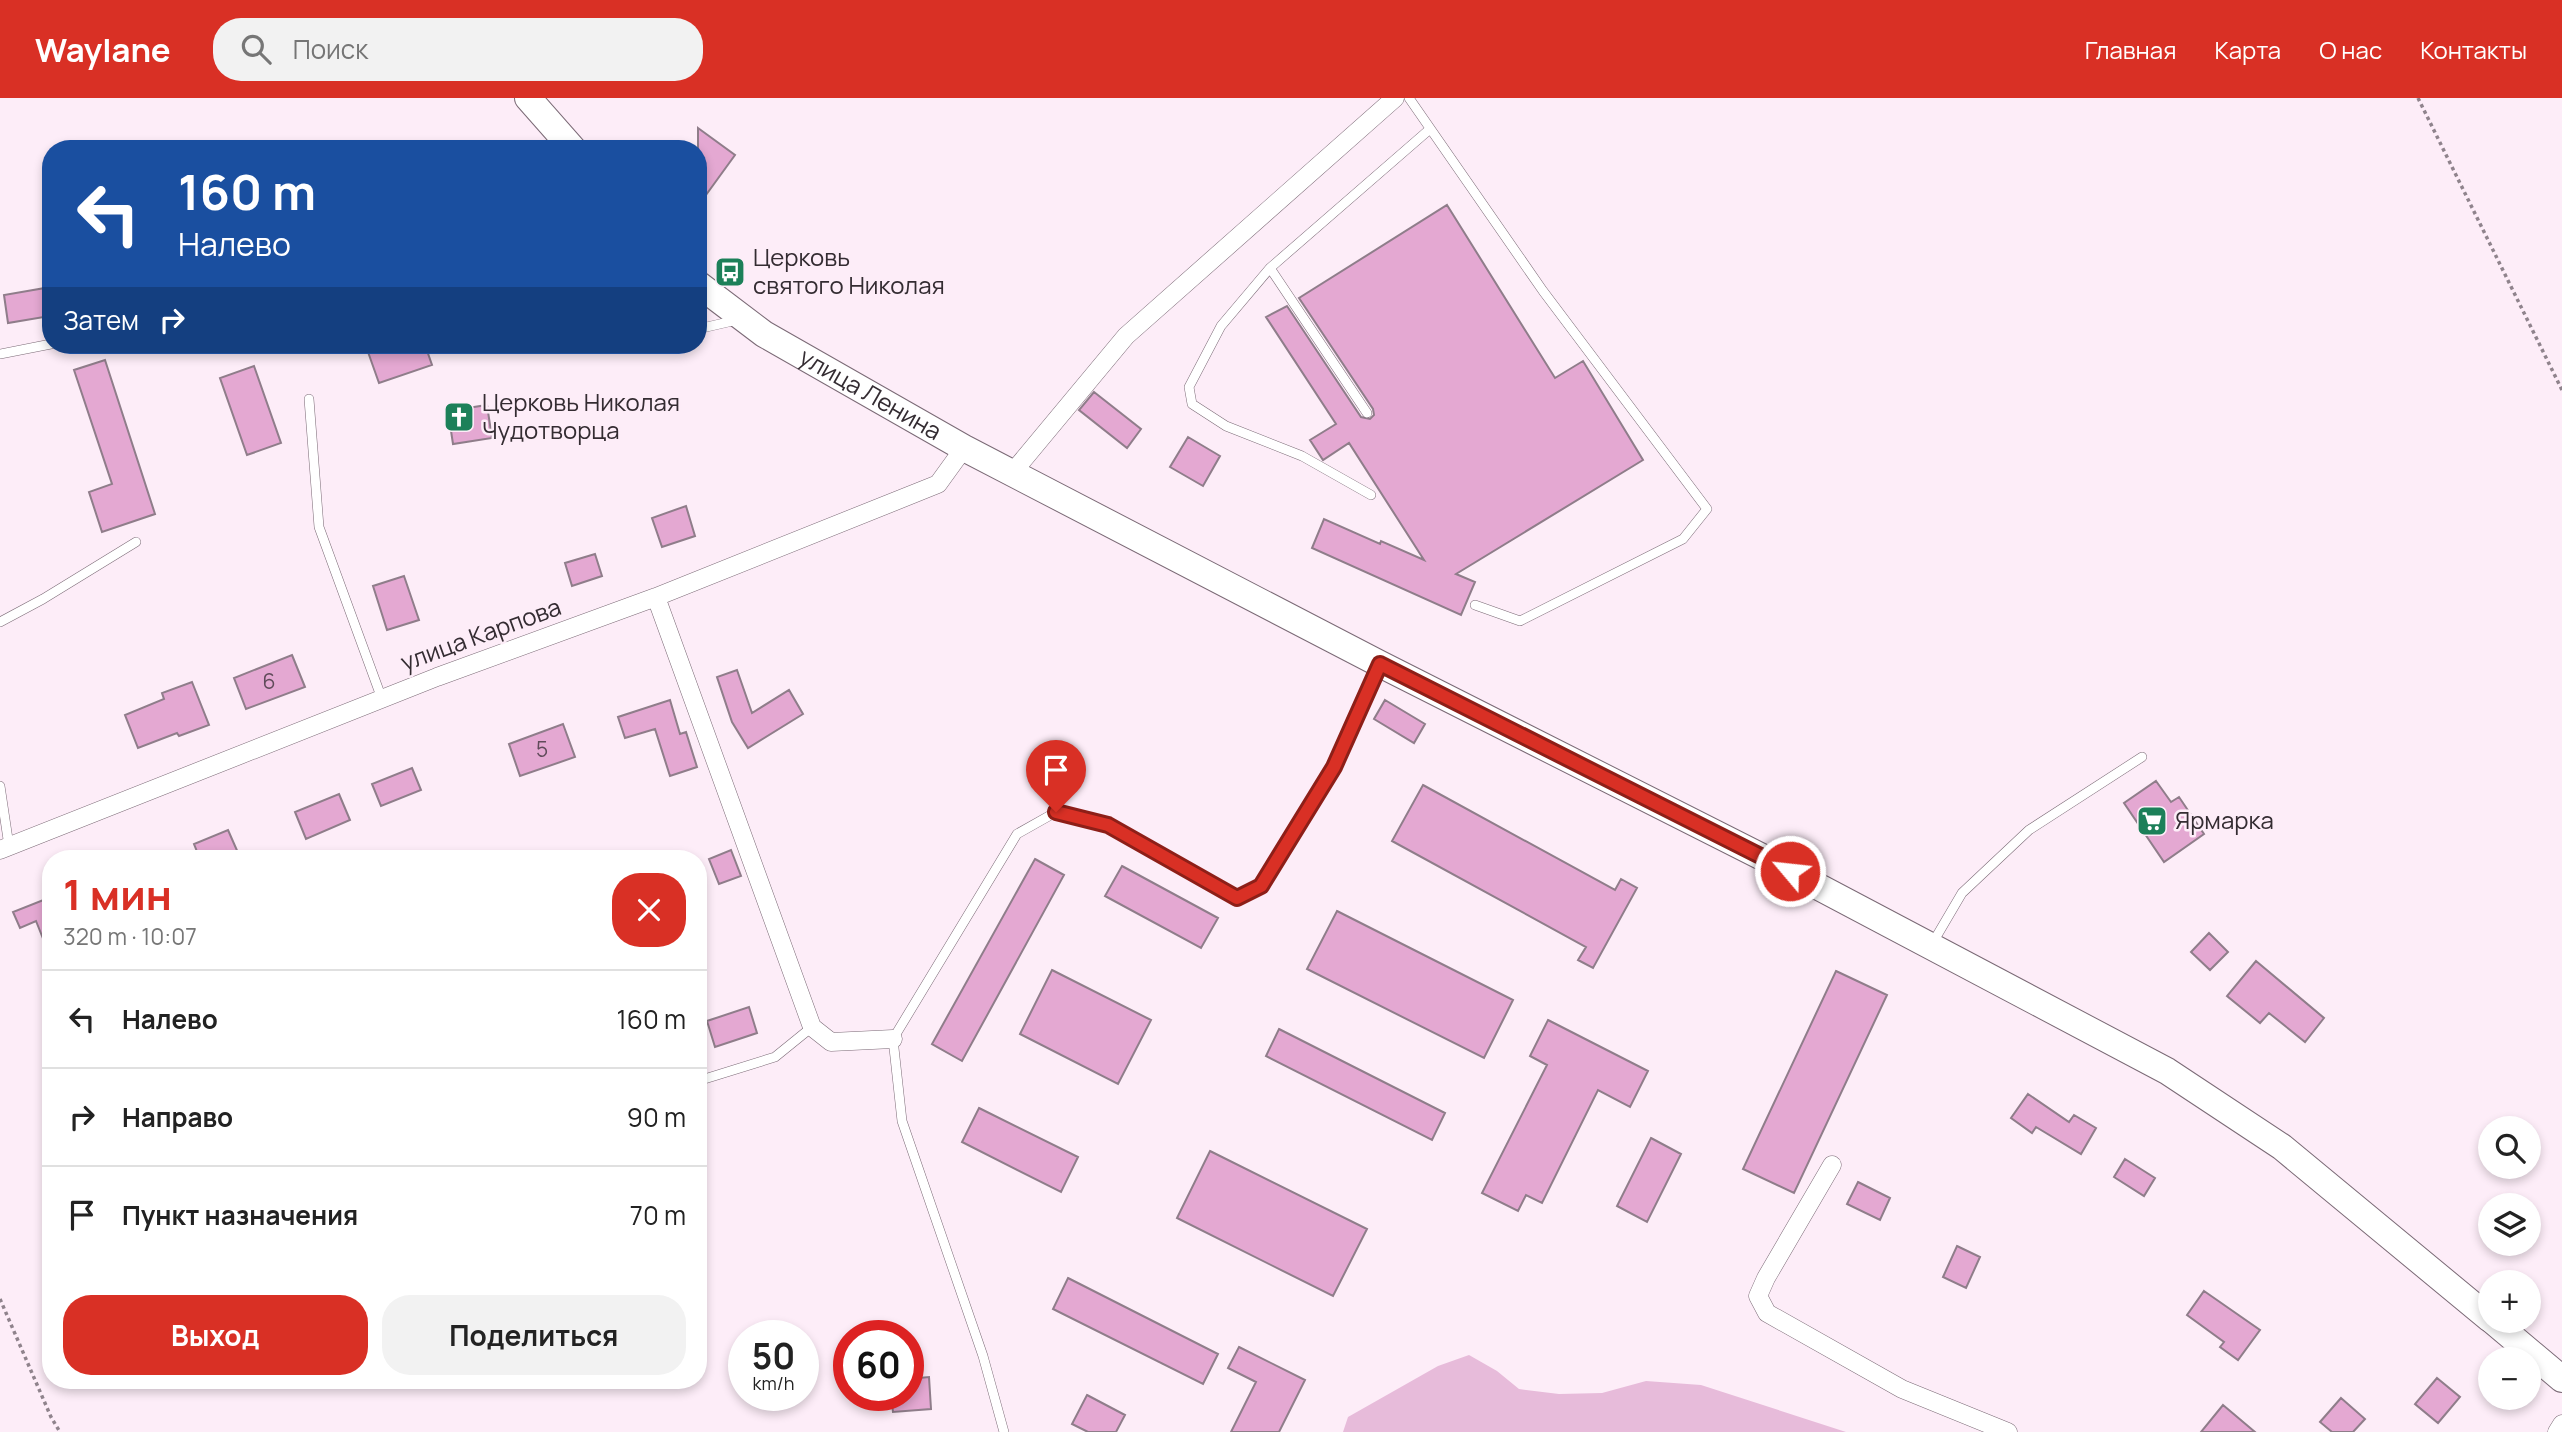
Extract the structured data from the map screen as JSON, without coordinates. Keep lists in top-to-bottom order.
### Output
{
  "streets": {
    "main road": ["улица Ленина"],
    "street": ["улица Карпова"]
  },
  "crossings": [
    ["улица Ленина", "улица Карпова"]
  ],
  "places": {
    "bus stop": ["Церковь святого Николая"],
    "church": ["Церковь Николая Чудотворца"],
    "supermarket": ["Ярмарка"]
  },
  "house_numbers": ["6", "5"],
  "page": {
    "header": "Waylane",
    "search": "Поиск",
    "nav": [
      "Главная",
      "Карта",
      "О нас",
      "Контакты"
    ],
    "turn": ["160 m", "Налево"],
    "then": "Затем",
    "heading": ["1 мин", "320 m · 10:07"],
    "list": [
      {
        "name": "Налево",
        "value": "160 m"
      },
      {
        "name": "Направо",
        "value": "90 m"
      },
      {
        "name": "Пункт назначения",
        "value": "70 m"
      }
    ],
    "map_buttons": ["+", "−"],
    "buttons": ["Выход", "Поделиться"],
    "speed": "50 km/h",
    "limit": "60"
  }
}
